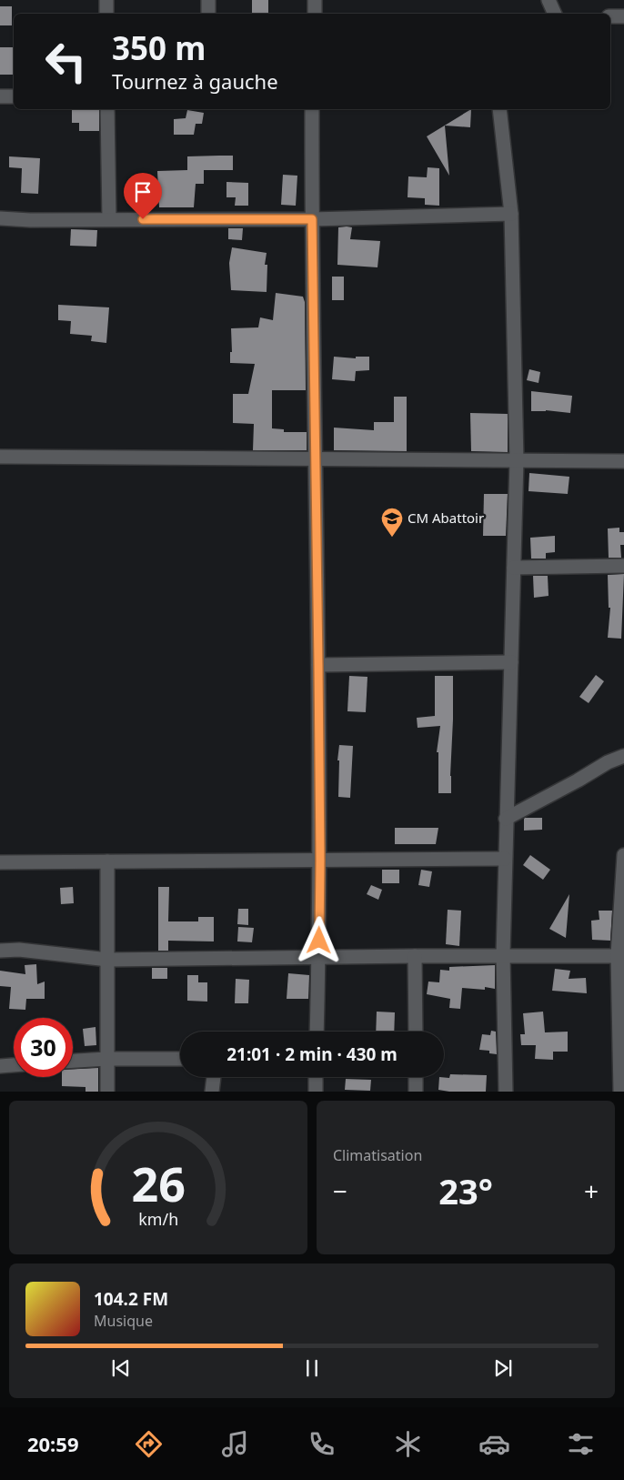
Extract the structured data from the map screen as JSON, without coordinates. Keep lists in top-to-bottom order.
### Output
{
  "places": {
    "school or university": ["CM Abattoir"]
  },
  "page": {
    "turn": ["350 m", "Tournez à gauche"],
    "limit": "30",
    "trip": "21:01 · 2 min · 430 m",
    "tile": "Climatisation",
    "heat": ["−", "23°", "+"],
    "song": ["104.2 FM", "Musique"],
    "tabs": "20:59",
    "gauge": ["26", "km/h"]
  }
}
